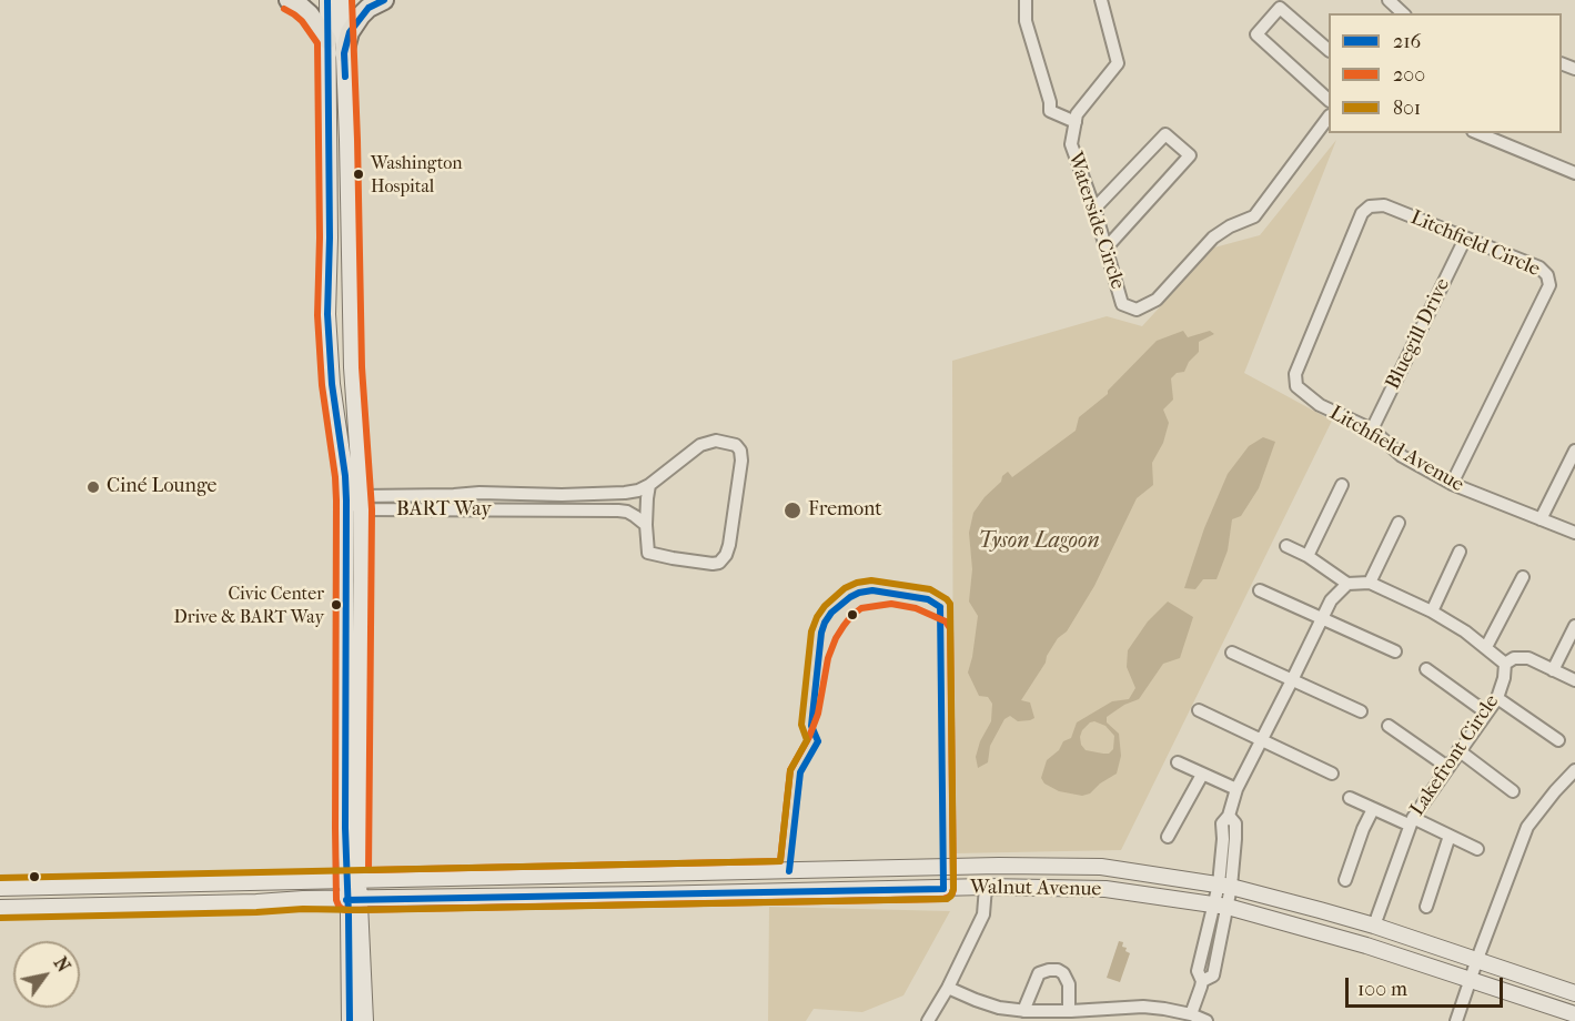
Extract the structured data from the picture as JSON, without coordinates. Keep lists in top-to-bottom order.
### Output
{
  "streets": {
    "main road": ["Walnut Avenue"],
    "street": [
      "Waterside Circle",
      "Litchfield Circle",
      "Bluegill Drive",
      "Litchfield Avenue",
      "BART Way",
      "Lakefront Circle"
    ]
  },
  "crossings": [
    ["Litchfield Circle", "Bluegill Drive"],
    ["Litchfield Circle", "Litchfield Avenue"],
    ["Bluegill Drive", "Litchfield Avenue"],
    ["Lakefront Circle", "Walnut Avenue"]
  ],
  "water": ["Tyson Lagoon"],
  "places": [
    "Washington Hospital",
    "Ciné Lounge",
    "Fremont",
    "Civic Center Drive & BART Way"
  ],
  "lines": ["transit line 216", "transit line 200", "transit line 801"],
  "legend": ["216", "200", "801"],
  "scale_bar": "100 m",
  "north": "top right"
}
